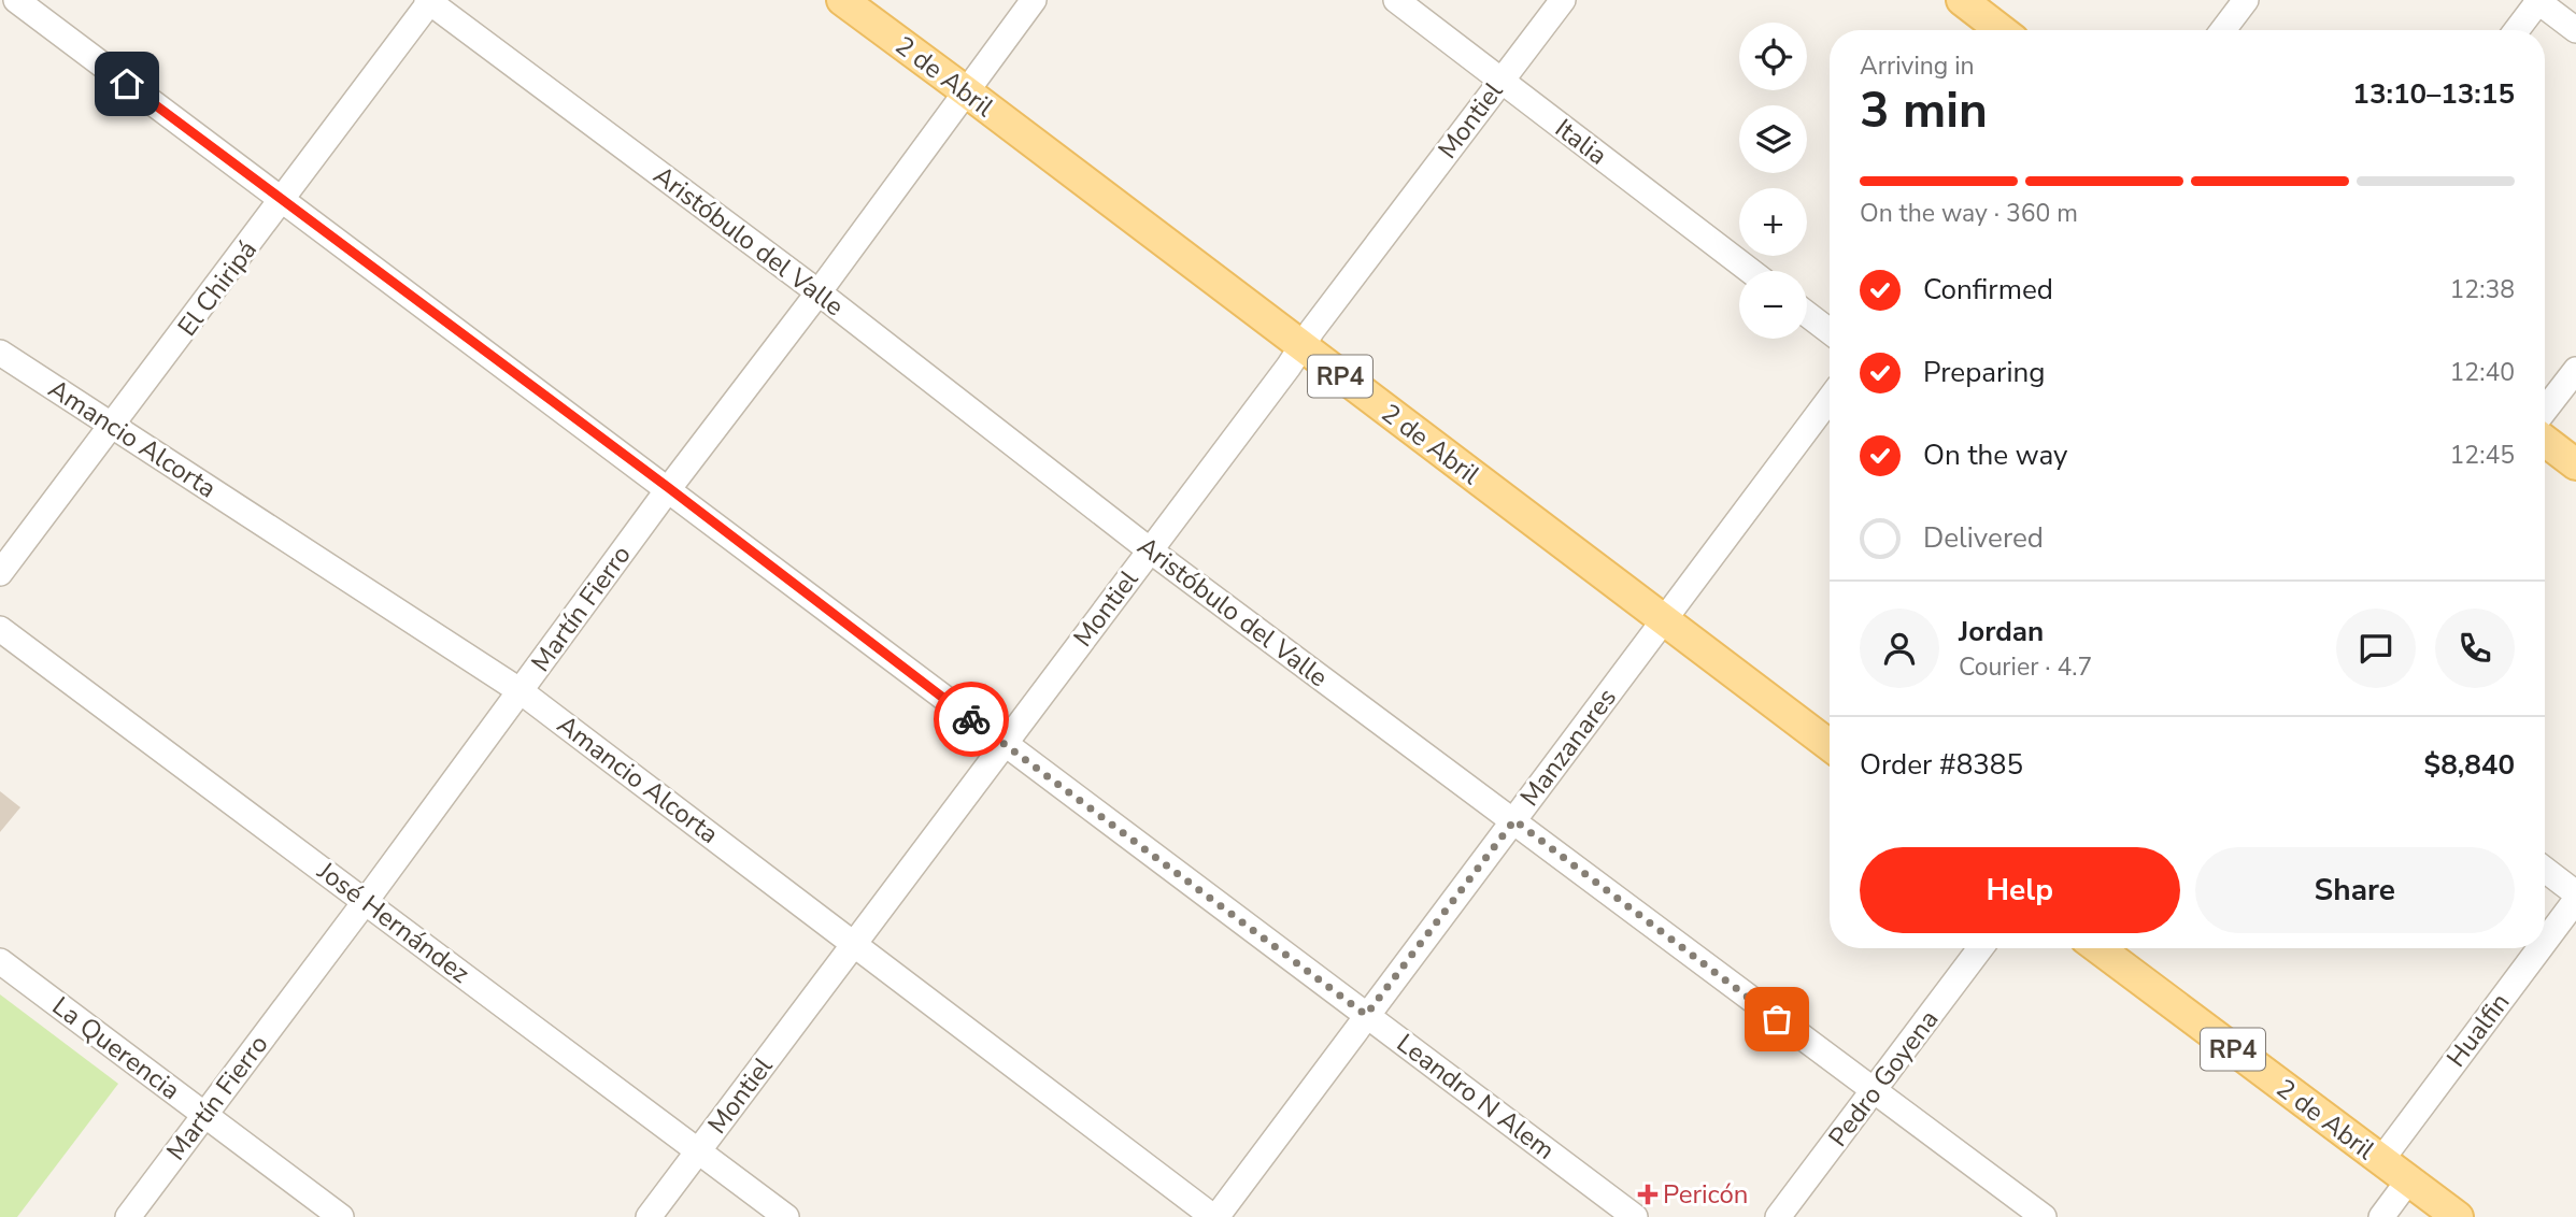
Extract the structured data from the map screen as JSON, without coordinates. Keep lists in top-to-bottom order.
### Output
{
  "streets": {
    "main road": ["2 de Abril", "RP4"],
    "street": [
      "Montiel",
      "Italia",
      "Aristóbulo del Valle",
      "El Chiripá",
      "Amancio Alcorta",
      "Martín Fierro",
      "Manzanares",
      "José Hernández",
      "Hualfin",
      "La Querencia",
      "Pedro Goyena",
      "Leandro N Alem"
    ]
  },
  "crossings": [
    ["2 de Abril", "Montiel"],
    ["2 de Abril", "Martín Fierro"],
    ["2 de Abril", "Manzanares"],
    ["2 de Abril", "Hualfin"],
    ["Montiel", "Italia"],
    ["Montiel", "Aristóbulo del Valle"],
    ["Montiel", "Amancio Alcorta"],
    ["Montiel", "José Hernández"],
    ["Montiel", "Leandro N Alem"],
    ["Aristóbulo del Valle", "El Chiripá"],
    ["Aristóbulo del Valle", "Martín Fierro"],
    ["Aristóbulo del Valle", "Manzanares"],
    ["Aristóbulo del Valle", "Pedro Goyena"],
    ["El Chiripá", "Amancio Alcorta"],
    ["El Chiripá", "Leandro N Alem"],
    ["Amancio Alcorta", "Martín Fierro"],
    ["Amancio Alcorta", "Manzanares"],
    ["Martín Fierro", "José Hernández"],
    ["Martín Fierro", "La Querencia"],
    ["Martín Fierro", "Leandro N Alem"],
    ["Manzanares", "Leandro N Alem"]
  ],
  "places": {
    "health": ["Pericón"]
  },
  "page": {
    "map_buttons": ["+", "−"],
    "heading": ["3 min", "Arriving in", "13:10–13:15"],
    "panel": [
      "Jordan",
      "Courier · 4.7",
      "Order #8385",
      "$8,840"
    ],
    "bar": "On the way · 360 m",
    "list": [
      ["Confirmed", "12:38"],
      ["Preparing", "12:40"],
      ["On the way", "12:45"],
      "Delivered"
    ],
    "buttons": ["Help", "Share"]
  }
}
